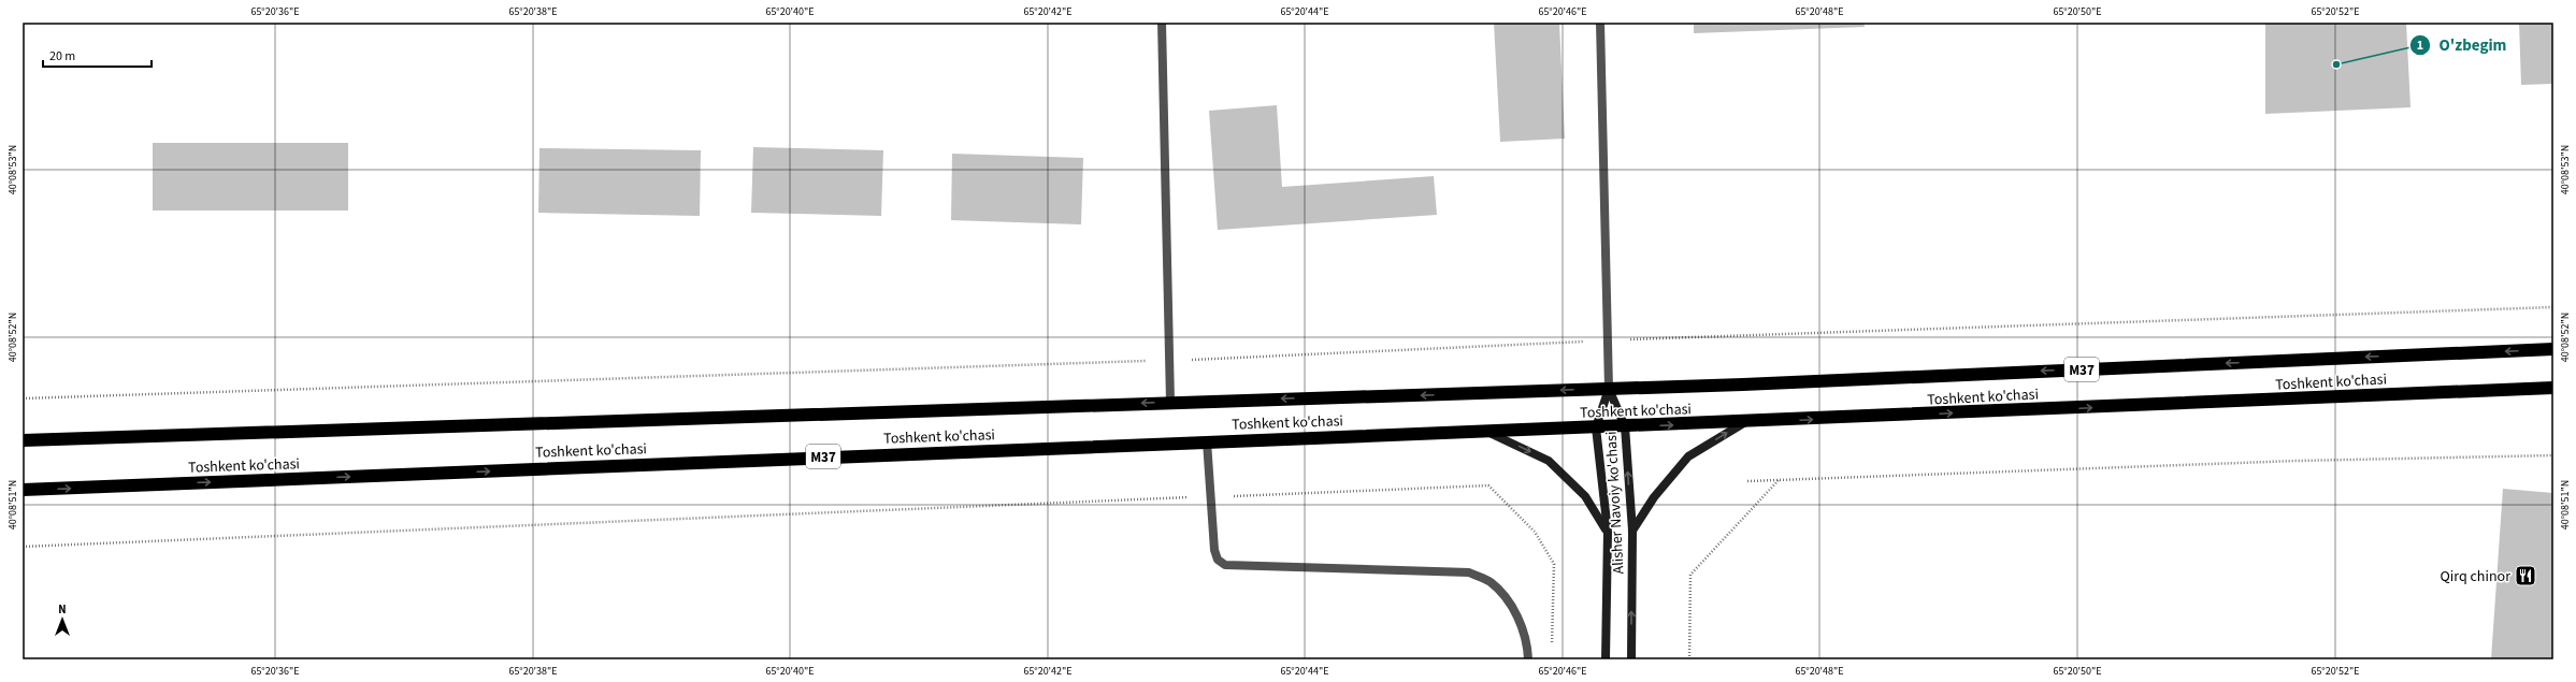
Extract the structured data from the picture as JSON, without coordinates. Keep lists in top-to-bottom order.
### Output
{
  "streets": {
    "highway": ["M37", "Toshkent ko'chasi"],
    "main road": ["Alisher Navoiy ko'chasi"]
  },
  "crossings": [
    ["Toshkent ko'chasi", "Alisher Navoiy ko'chasi"]
  ],
  "places": {
    "other": ["O'zbegim"],
    "restaurant": ["Qirq chinor"]
  },
  "scale_bar": "20 m",
  "north": "top",
  "coordinates": [
    "65°20'36\"E",
    "65°20'38\"E",
    "65°20'40\"E",
    "65°20'42\"E",
    "65°20'44\"E",
    "65°20'46\"E",
    "65°20'48\"E",
    "65°20'50\"E",
    "65°20'52\"E",
    "40°08'53\"N",
    "40°08'52\"N",
    "40°08'51\"N"
  ]
}
